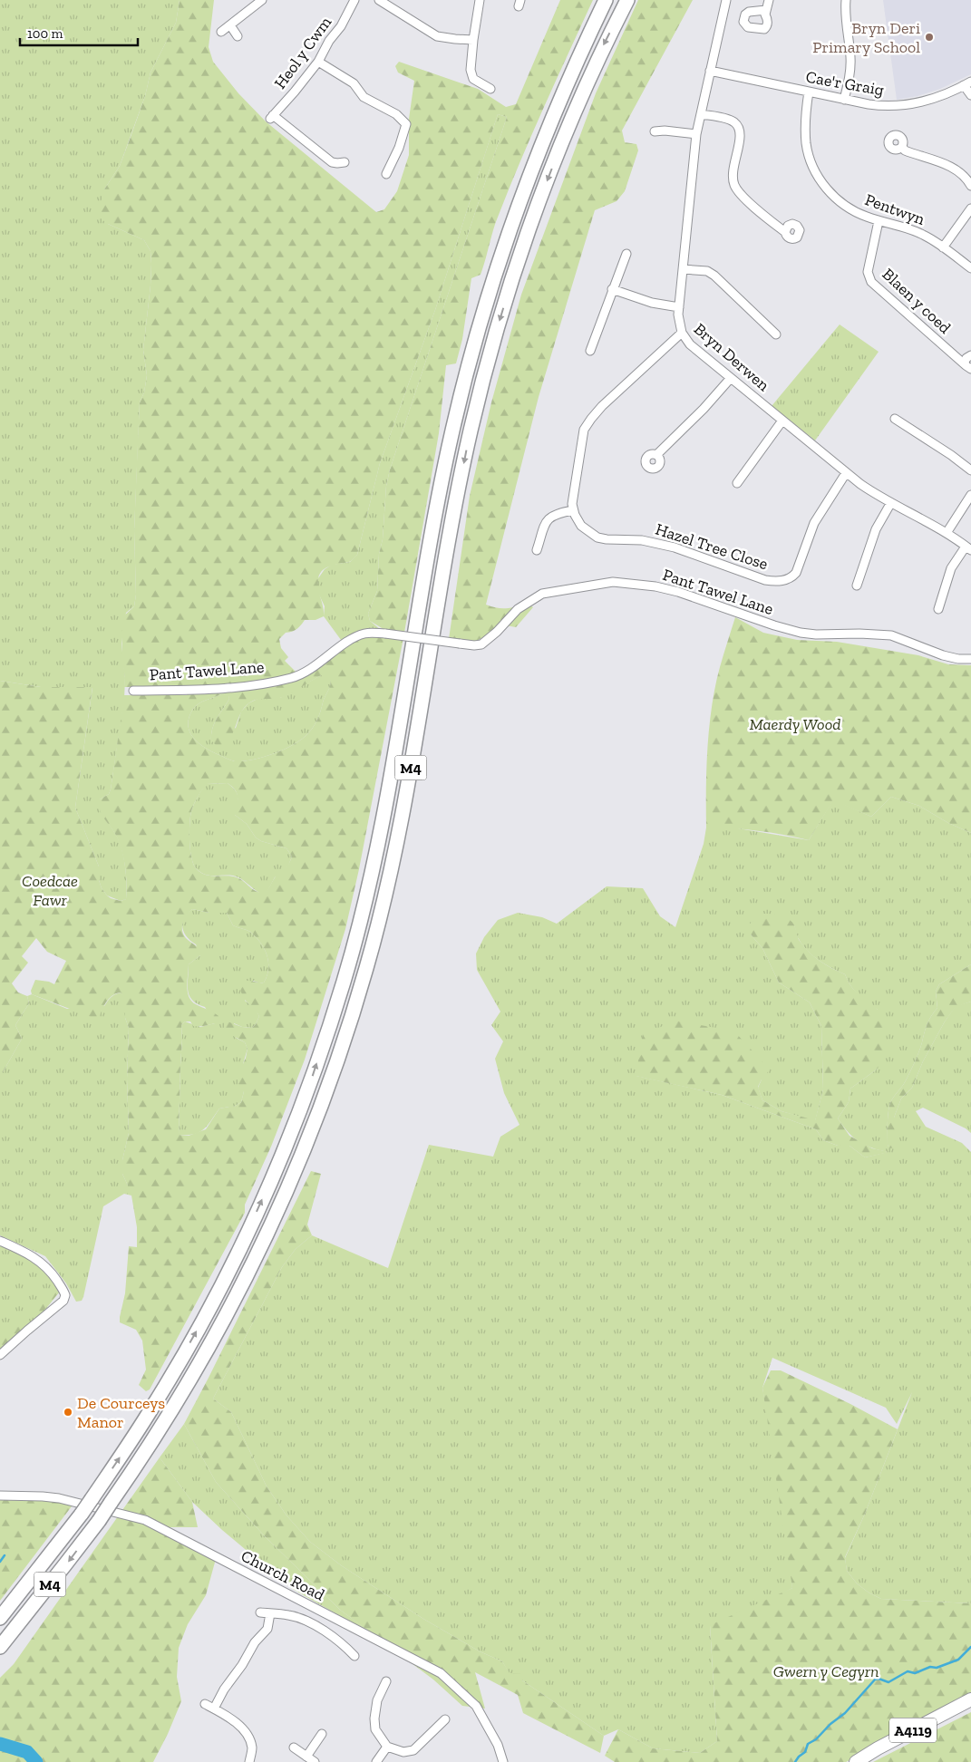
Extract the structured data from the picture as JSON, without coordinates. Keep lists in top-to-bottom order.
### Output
{
  "streets": {
    "highway": ["M4"],
    "main road": ["A4119"],
    "street": [
      "Heol y Cwm",
      "Cae'r Graig",
      "Pentwyn",
      "Blaen y coed",
      "Bryn Derwen",
      "Hazel Tree Close",
      "Pant Tawel Lane",
      "Church Road"
    ]
  },
  "crossings": [
    ["Cae'r Graig", "Pentwyn"],
    ["Cae'r Graig", "Bryn Derwen"],
    ["Pentwyn", "Blaen y coed"],
    ["Bryn Derwen", "Hazel Tree Close"]
  ],
  "parks": ["Maerdy Wood", "Coedcae Fawr", "Gwern y Cegyrn"],
  "places": ["Bryn Deri Primary School", "De Courceys Manor"],
  "scale_bar": "100 m"
}
